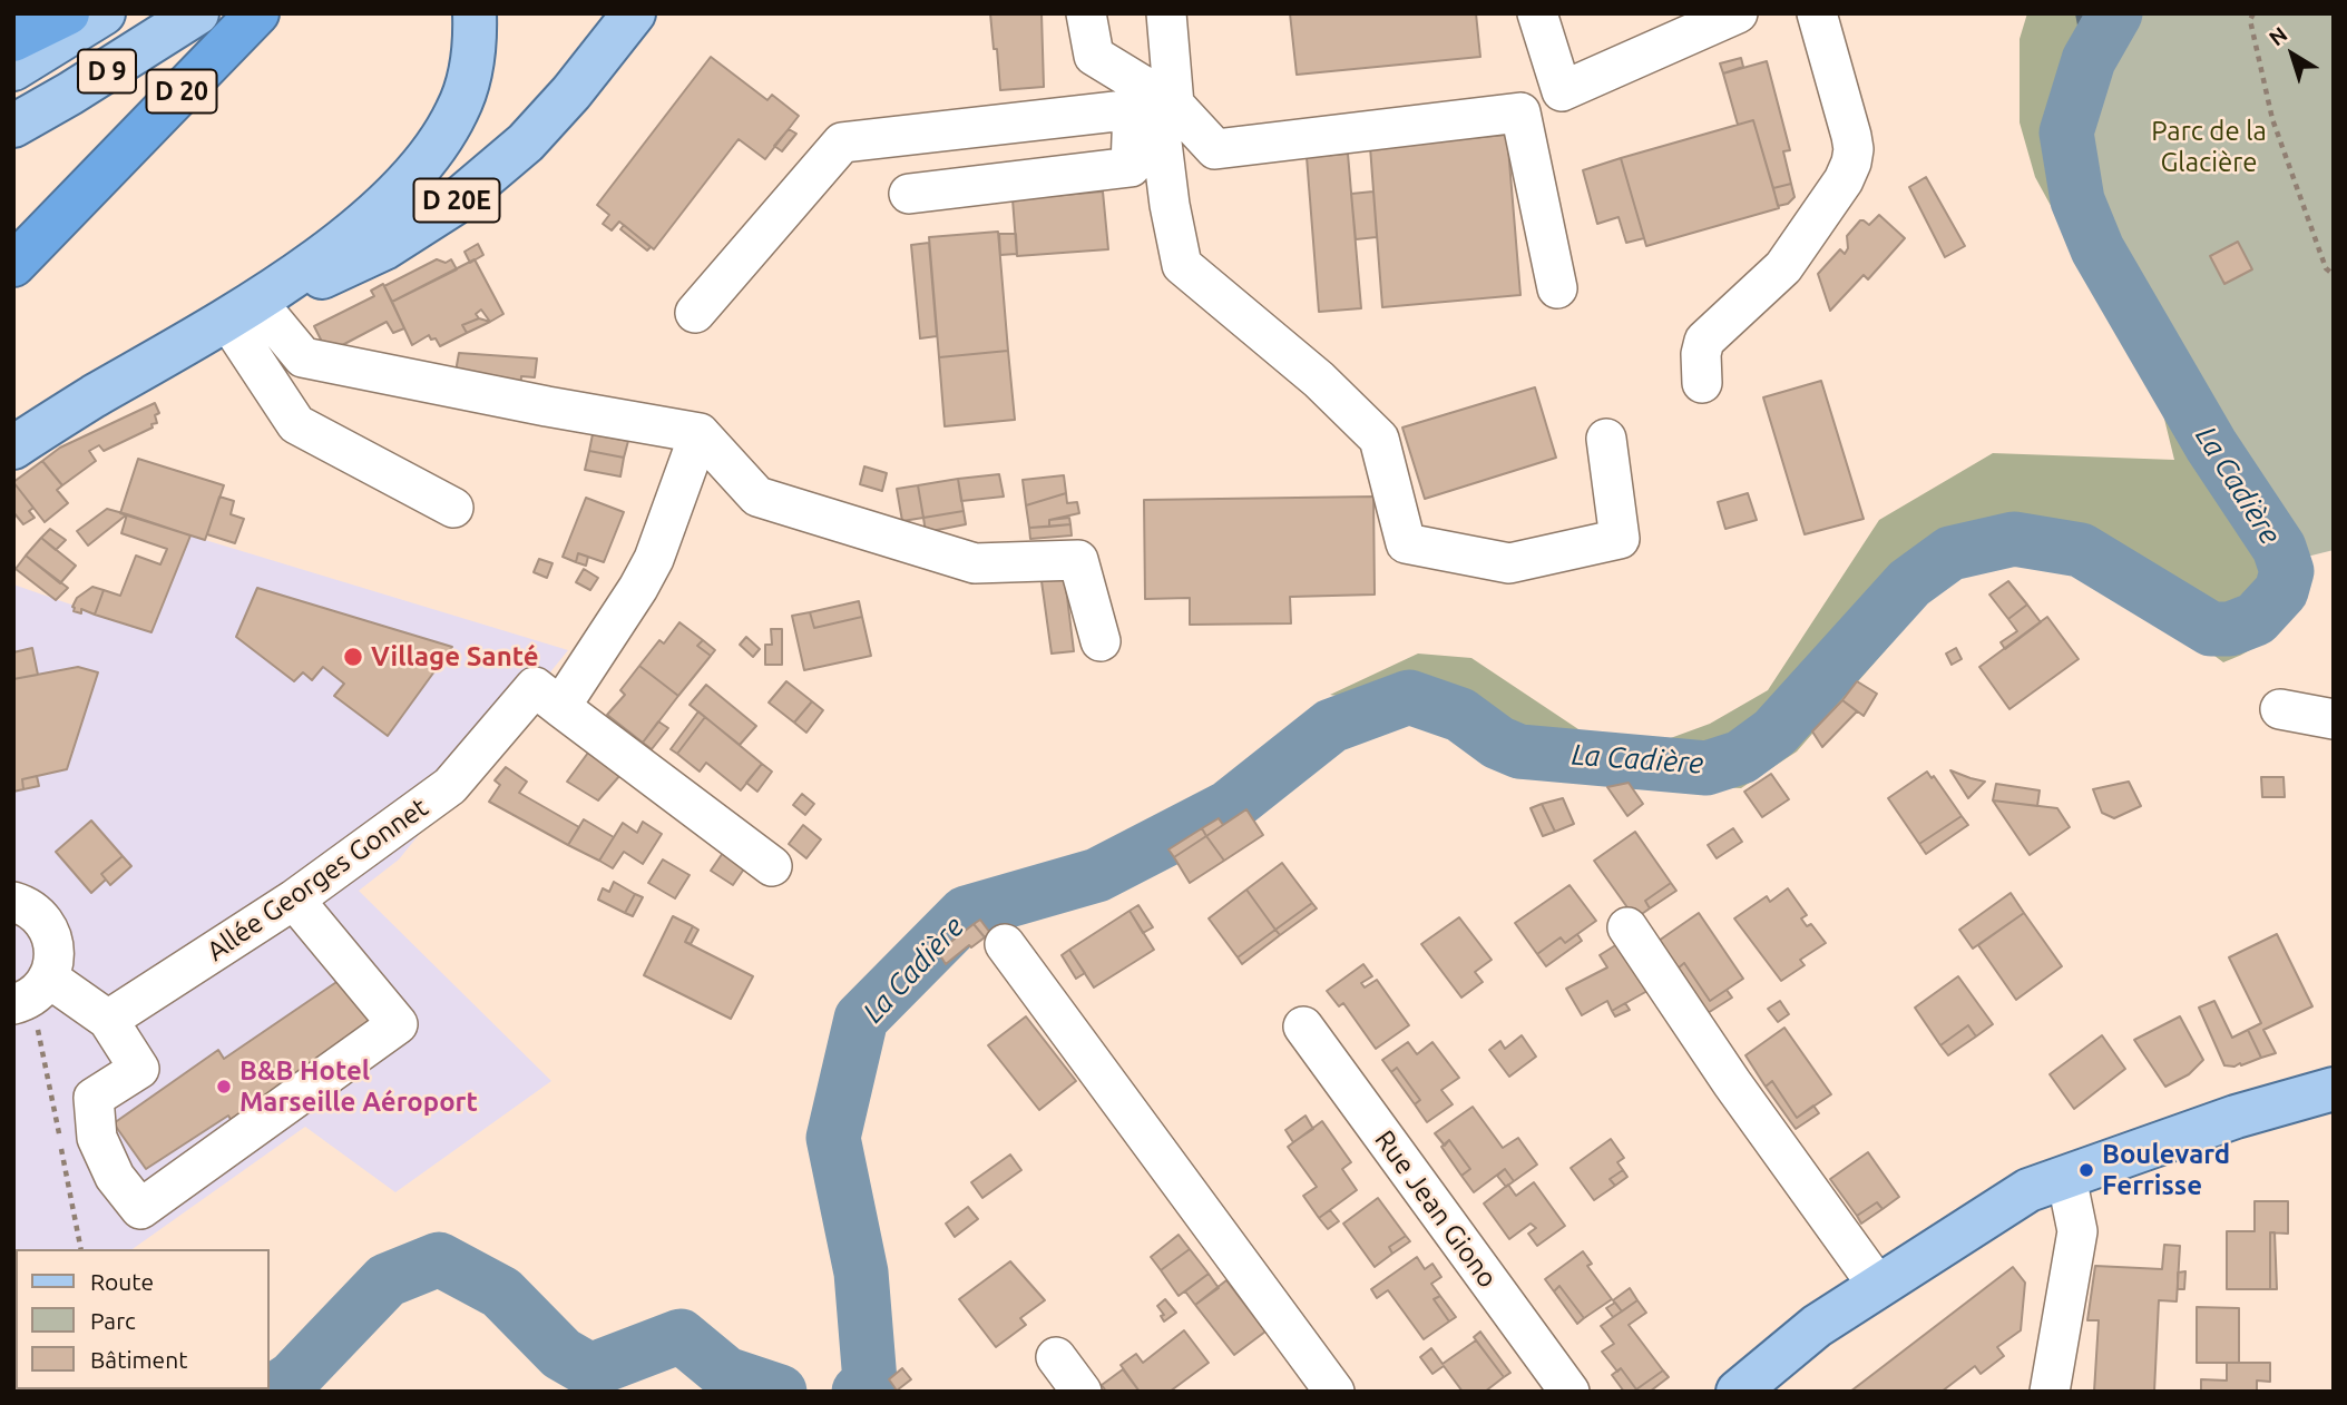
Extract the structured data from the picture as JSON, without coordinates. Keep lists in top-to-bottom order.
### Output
{
  "streets": {
    "highway": ["D 20"],
    "main road": ["D 9", "D 20E"],
    "street": ["Allée Georges Gonnet", "Rue Jean Giono"]
  },
  "water": ["La Cadière"],
  "parks": ["Parc de la Glacière"],
  "places": ["Village Santé", "B&B Hotel Marseille Aéroport", "Boulevard Ferrisse"],
  "legend": ["Route", "Parc", "Bâtiment"],
  "north": "top left"
}
